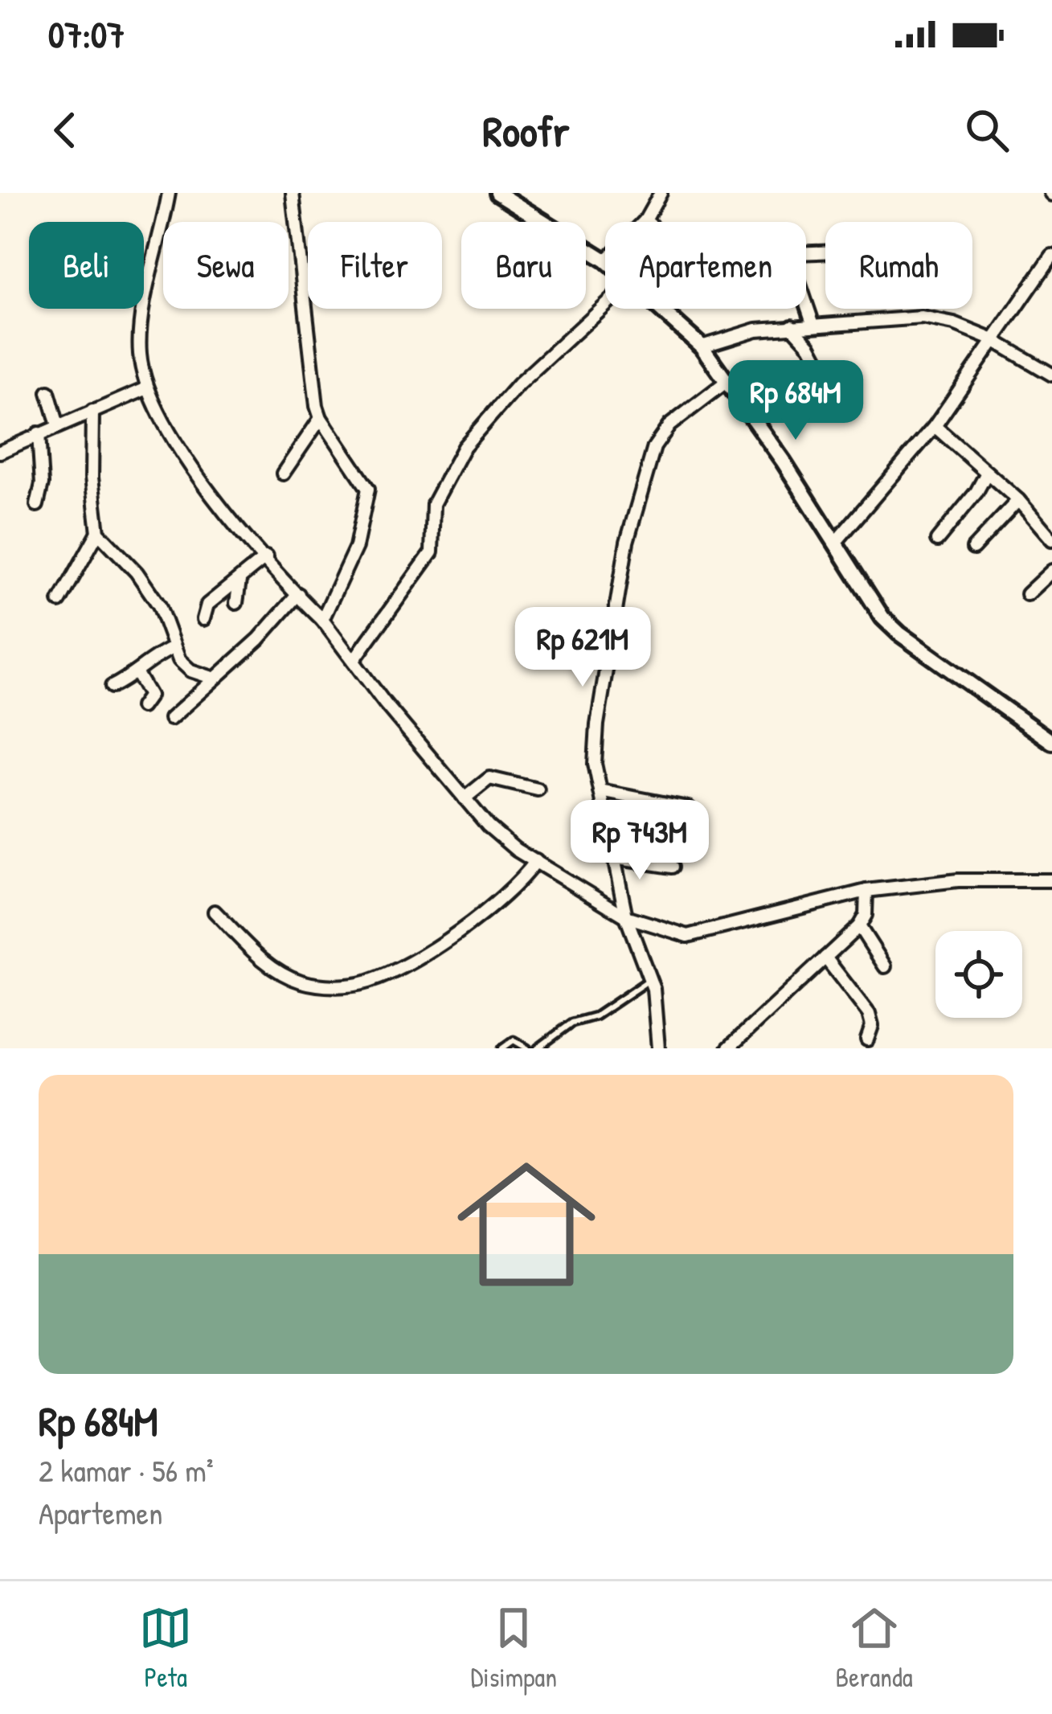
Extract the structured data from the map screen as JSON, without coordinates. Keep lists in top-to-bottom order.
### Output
{
  "page": {
    "status": "07:07",
    "header": "Roofr",
    "chip": [
      "Beli",
      "Sewa",
      "Filter",
      "Baru",
      "Apartemen",
      "Rumah"
    ],
    "price": ["Rp 684M", "Rp 621M", "Rp 743M"],
    "list": [
      {
        "name": "Rp 684M",
        "note": "2 kamar · 56 m² · Apartemen"
      }
    ],
    "tabs": ["Peta", "Disimpan", "Beranda"]
  }
}
